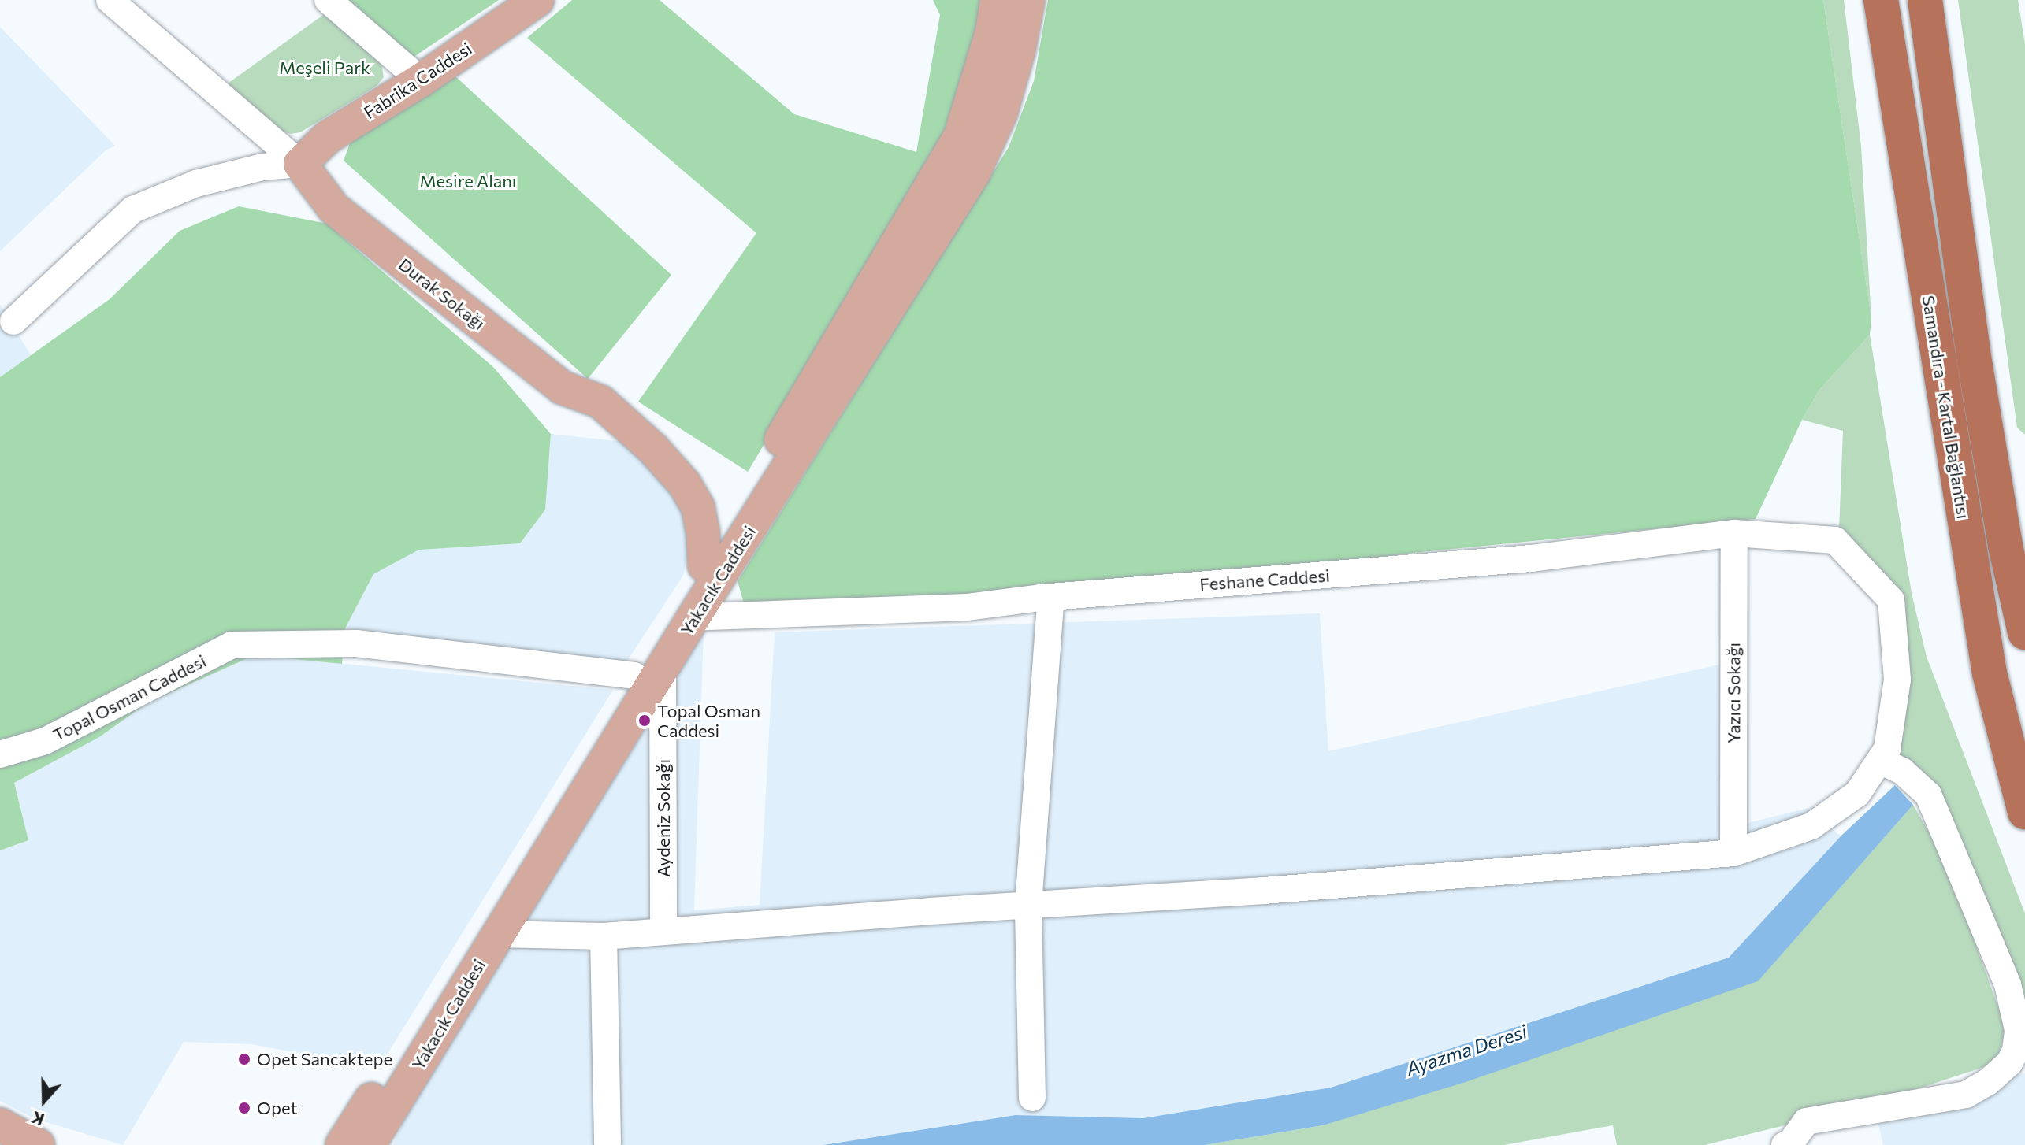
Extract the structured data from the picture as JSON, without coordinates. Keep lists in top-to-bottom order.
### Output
{
  "streets": {
    "highway": ["Samandıra - Kartal Bağlantısı"],
    "main road": ["Fabrika Caddesi", "Durak Sokağı", "Yakacık Caddesi"],
    "street": [
      "Feshane Caddesi",
      "Yazıcı Sokağı",
      "Topal Osman Caddesi",
      "Aydeniz Sokağı"
    ]
  },
  "crossings": [
    ["Fabrika Caddesi", "Durak Sokağı"],
    ["Durak Sokağı", "Yakacık Caddesi"],
    ["Feshane Caddesi", "Yakacık Caddesi"],
    ["Feshane Caddesi", "Yazıcı Sokağı"],
    ["Yakacık Caddesi", "Topal Osman Caddesi"],
    ["Yakacık Caddesi", "Aydeniz Sokağı"],
    ["Topal Osman Caddesi", "Aydeniz Sokağı"]
  ],
  "water": ["Ayazma Deresi"],
  "parks": ["Meşeli Park", "Mesire Alanı"],
  "places": ["Topal Osman Caddesi", "Opet Sancaktepe", "Opet"],
  "north": "bottom"
}
